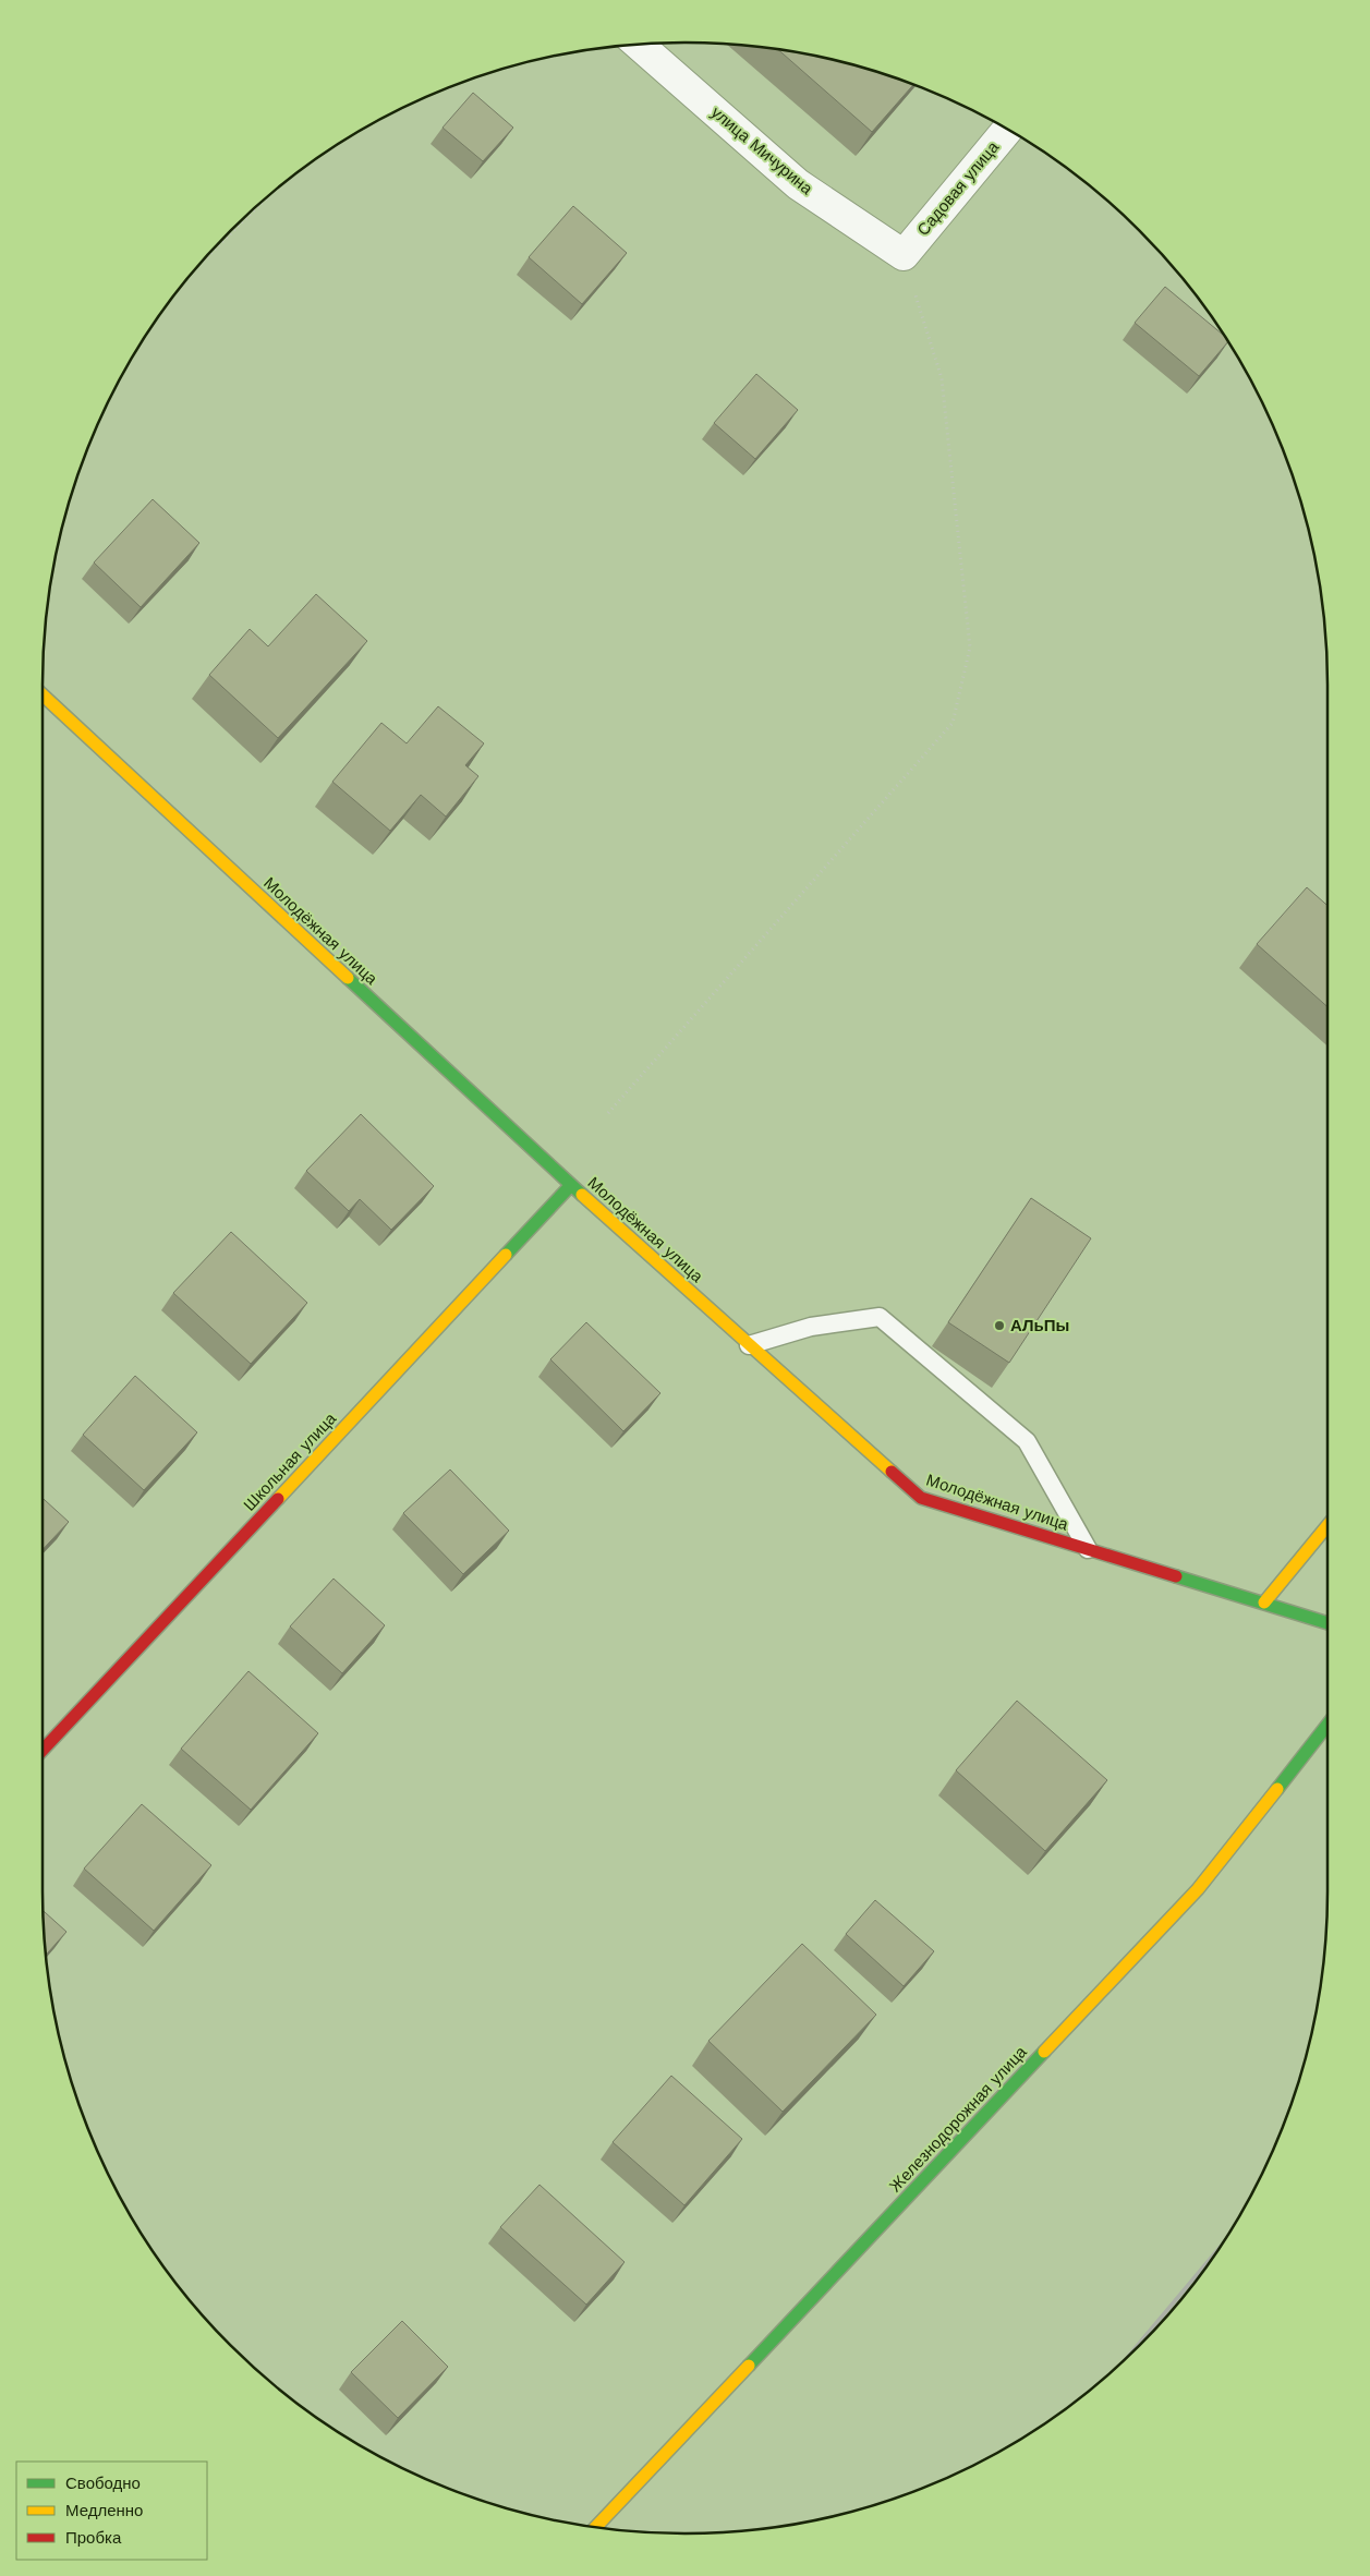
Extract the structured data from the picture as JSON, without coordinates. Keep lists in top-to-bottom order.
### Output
{
  "streets": {
    "street": [
      "улица Мичурина",
      "Садовая улица",
      "Молодёжная улица",
      "Школьная улица",
      "Железнодорожная улица"
    ]
  },
  "crossings": [
    ["улица Мичурина", "Садовая улица"],
    ["Молодёжная улица", "Школьная улица"]
  ],
  "places": ["АЛьПы"],
  "legend": ["Свободно", "Медленно", "Пробка"]
}
